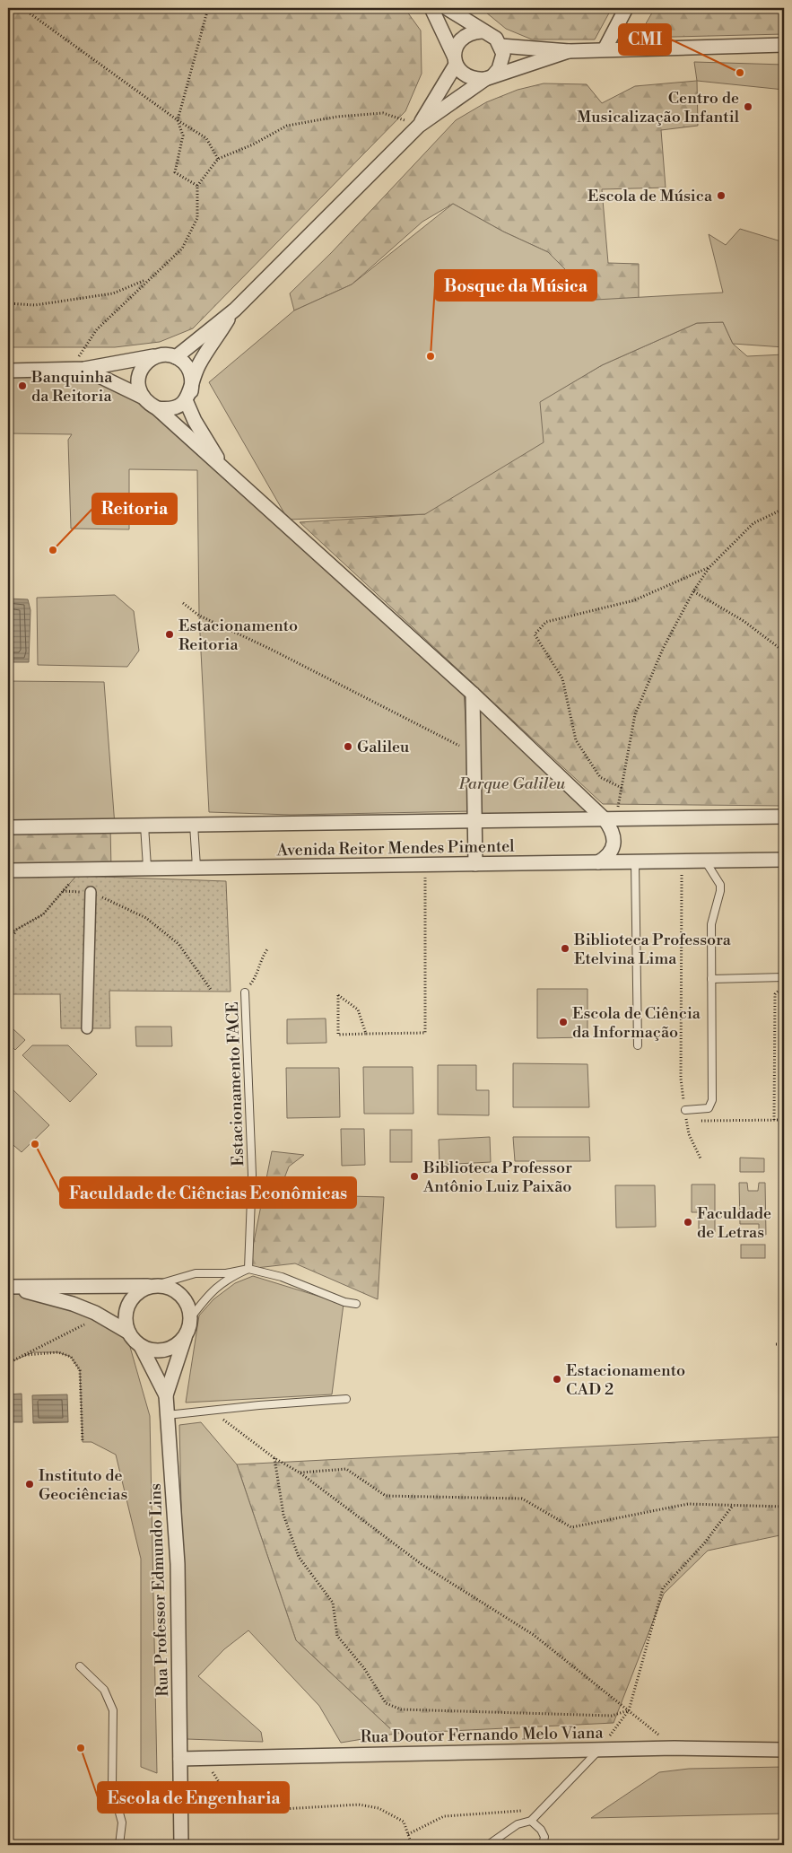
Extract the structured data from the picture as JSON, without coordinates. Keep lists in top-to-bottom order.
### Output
{
  "streets": {
    "street": ["Avenida Reitor Mendes Pimentel", "Rua Professor Edmundo Lins", "Rua Doutor Fernando Melo Viana"],
    "lane": ["Estacionamento FACE"]
  },
  "crossings": [
    ["Rua Professor Edmundo Lins", "Rua Doutor Fernando Melo Viana"]
  ],
  "parks": ["Parque Galileu"],
  "places": [
    "CMI",
    "Centro de Musicalização Infantil",
    "Escola de Música",
    "Bosque da Música",
    "Banquinha da Reitoria",
    "Reitoria",
    "Estacionamento Reitoria",
    "Galileu",
    "Biblioteca Professora Etelvina Lima",
    "Escola de Ciência da Informação",
    "Faculdade de Ciências Econômicas",
    "Biblioteca Professor Antônio Luiz Paixão",
    "Faculdade de Letras",
    "Estacionamento CAD 2",
    "Instituto de Geociências",
    "Escola de Engenharia"
  ]
}
